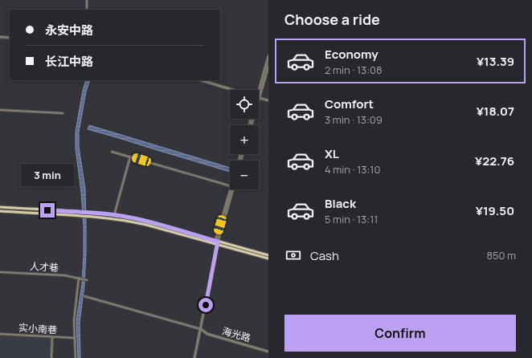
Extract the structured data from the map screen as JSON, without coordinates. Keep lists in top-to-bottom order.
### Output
{
  "streets": {
    "street": ["人才巷", "实小南巷", "海光路"]
  },
  "page": {
    "heading": "Choose a ride",
    "banner": ["永安中路", "长江中路"],
    "list": [
      {
        "name": "Economy",
        "note": "2 min · 13:08",
        "value": "¥13.39"
      },
      {
        "name": "Comfort",
        "note": "3 min · 13:09",
        "value": "¥18.07"
      },
      {
        "name": "XL",
        "note": "4 min · 13:10",
        "value": "¥22.76"
      },
      {
        "name": "Black",
        "note": "5 min · 13:11",
        "value": "¥19.50"
      }
    ],
    "map_buttons": ["+", "−"],
    "bubble": "3 min",
    "pay": ["Cash", "850 m"],
    "buttons": "Confirm"
  }
}
